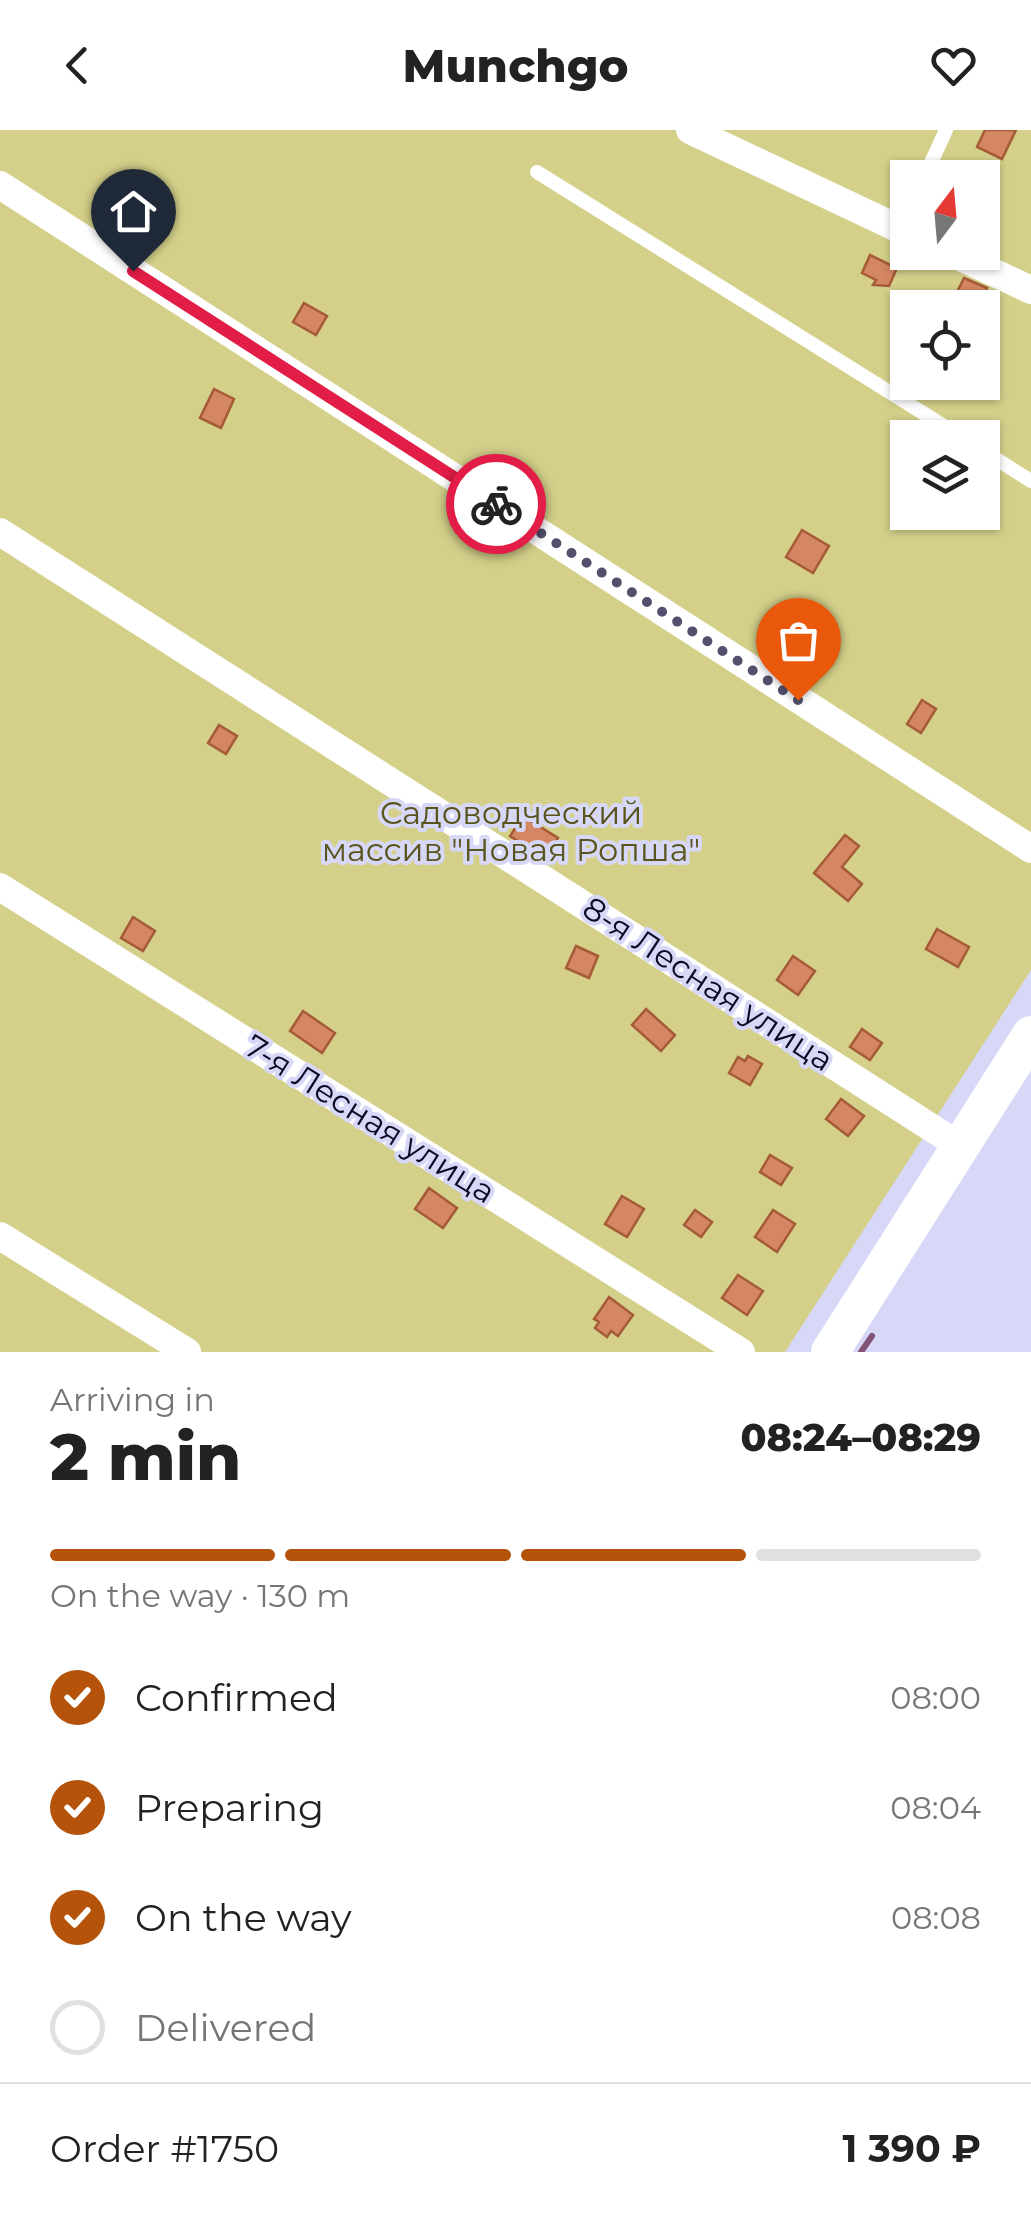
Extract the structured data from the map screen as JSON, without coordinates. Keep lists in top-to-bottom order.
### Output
{
  "streets": {
    "street": ["8-я Лесная улица", "7-я Лесная улица"]
  },
  "parks": ["Садоводческий массив \"Новая Ропша\""],
  "north": "top",
  "page": {
    "header": "Munchgo",
    "heading": ["2 min", "Arriving in", "08:24–08:29"],
    "panel": ["Order #1750", "1 390 ₽"],
    "bar": "On the way · 130 m",
    "list": [
      ["Confirmed", "08:00"],
      ["Preparing", "08:04"],
      ["On the way", "08:08"],
      "Delivered"
    ]
  }
}
